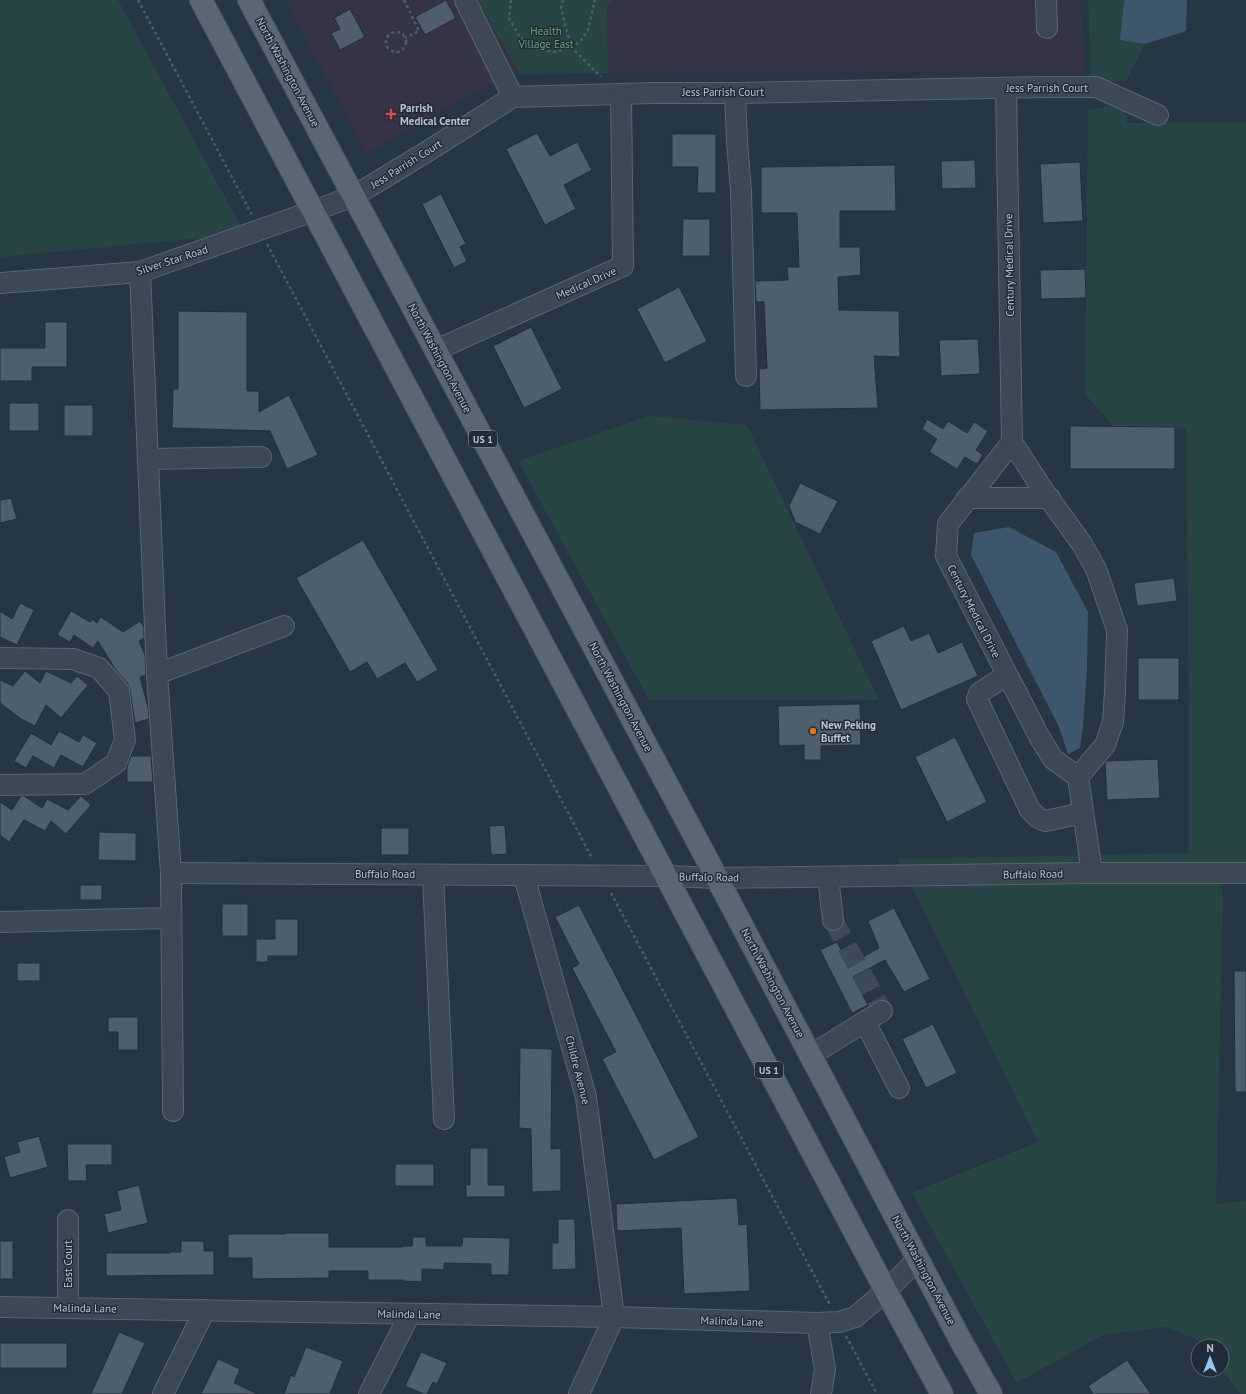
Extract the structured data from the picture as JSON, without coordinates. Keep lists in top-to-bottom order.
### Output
{
  "streets": {
    "main road": ["North Washington Avenue", "US 1"],
    "street": [
      "Jess Parrish Court",
      "Silver Star Road",
      "Century Medical Drive",
      "Medical Drive",
      "Buffalo Road",
      "Childre Avenue",
      "East Court",
      "Malinda Lane"
    ]
  },
  "crossings": [
    ["North Washington Avenue", "Jess Parrish Court"],
    ["North Washington Avenue", "Medical Drive"],
    ["North Washington Avenue", "Buffalo Road"],
    ["North Washington Avenue", "Malinda Lane"],
    ["Jess Parrish Court", "Silver Star Road"],
    ["Jess Parrish Court", "Century Medical Drive"],
    ["Jess Parrish Court", "Medical Drive"],
    ["Jess Parrish Court", "US 1"],
    ["Silver Star Road", "US 1"],
    ["US 1", "Buffalo Road"],
    ["US 1", "Malinda Lane"],
    ["Buffalo Road", "Childre Avenue"],
    ["Childre Avenue", "Malinda Lane"],
    ["East Court", "Malinda Lane"]
  ],
  "parks": ["Health Village East"],
  "places": {
    "health": ["Parrish Medical Center"],
    "other": ["New Peking Buffet"]
  },
  "north": "top"
}
